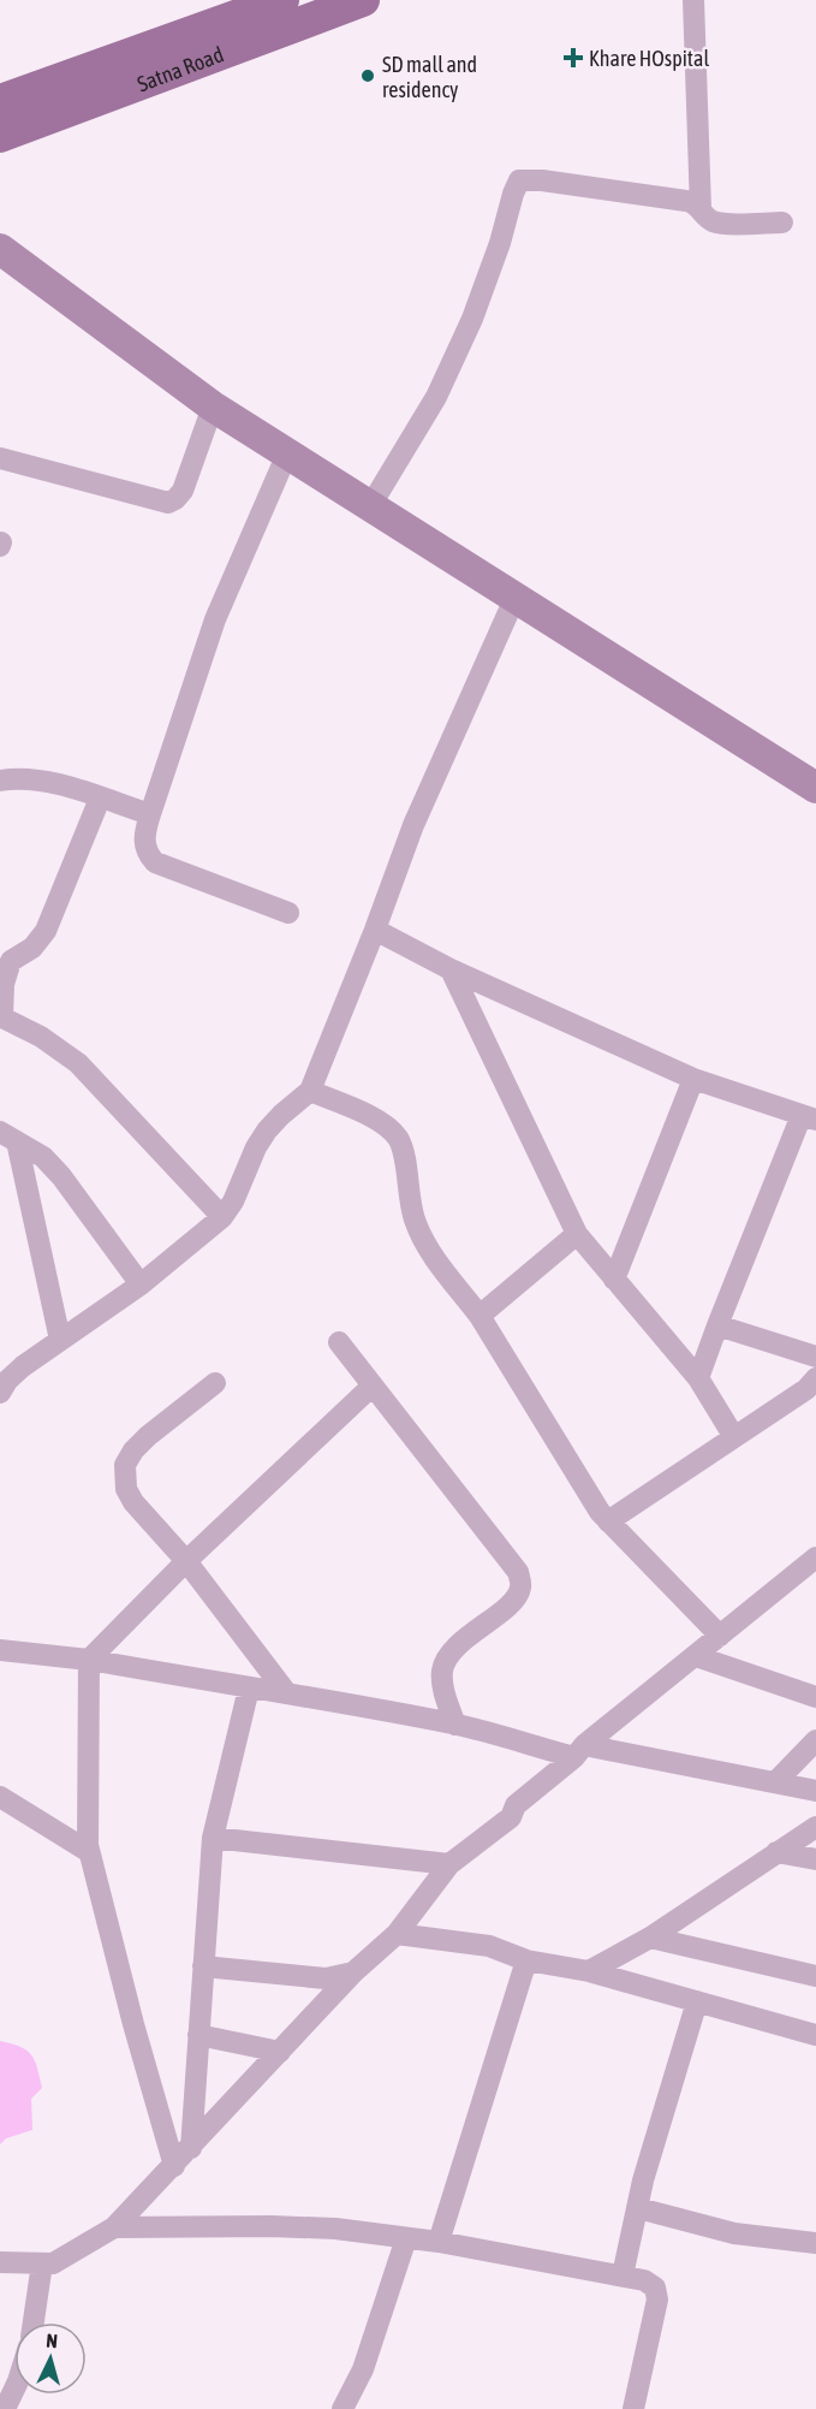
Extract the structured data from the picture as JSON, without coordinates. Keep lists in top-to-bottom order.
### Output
{
  "streets": {
    "main road": ["Satna Road"]
  },
  "places": {
    "health": ["Khare HOspital"],
    "other": ["SD mall and residency"]
  },
  "north": "top"
}
